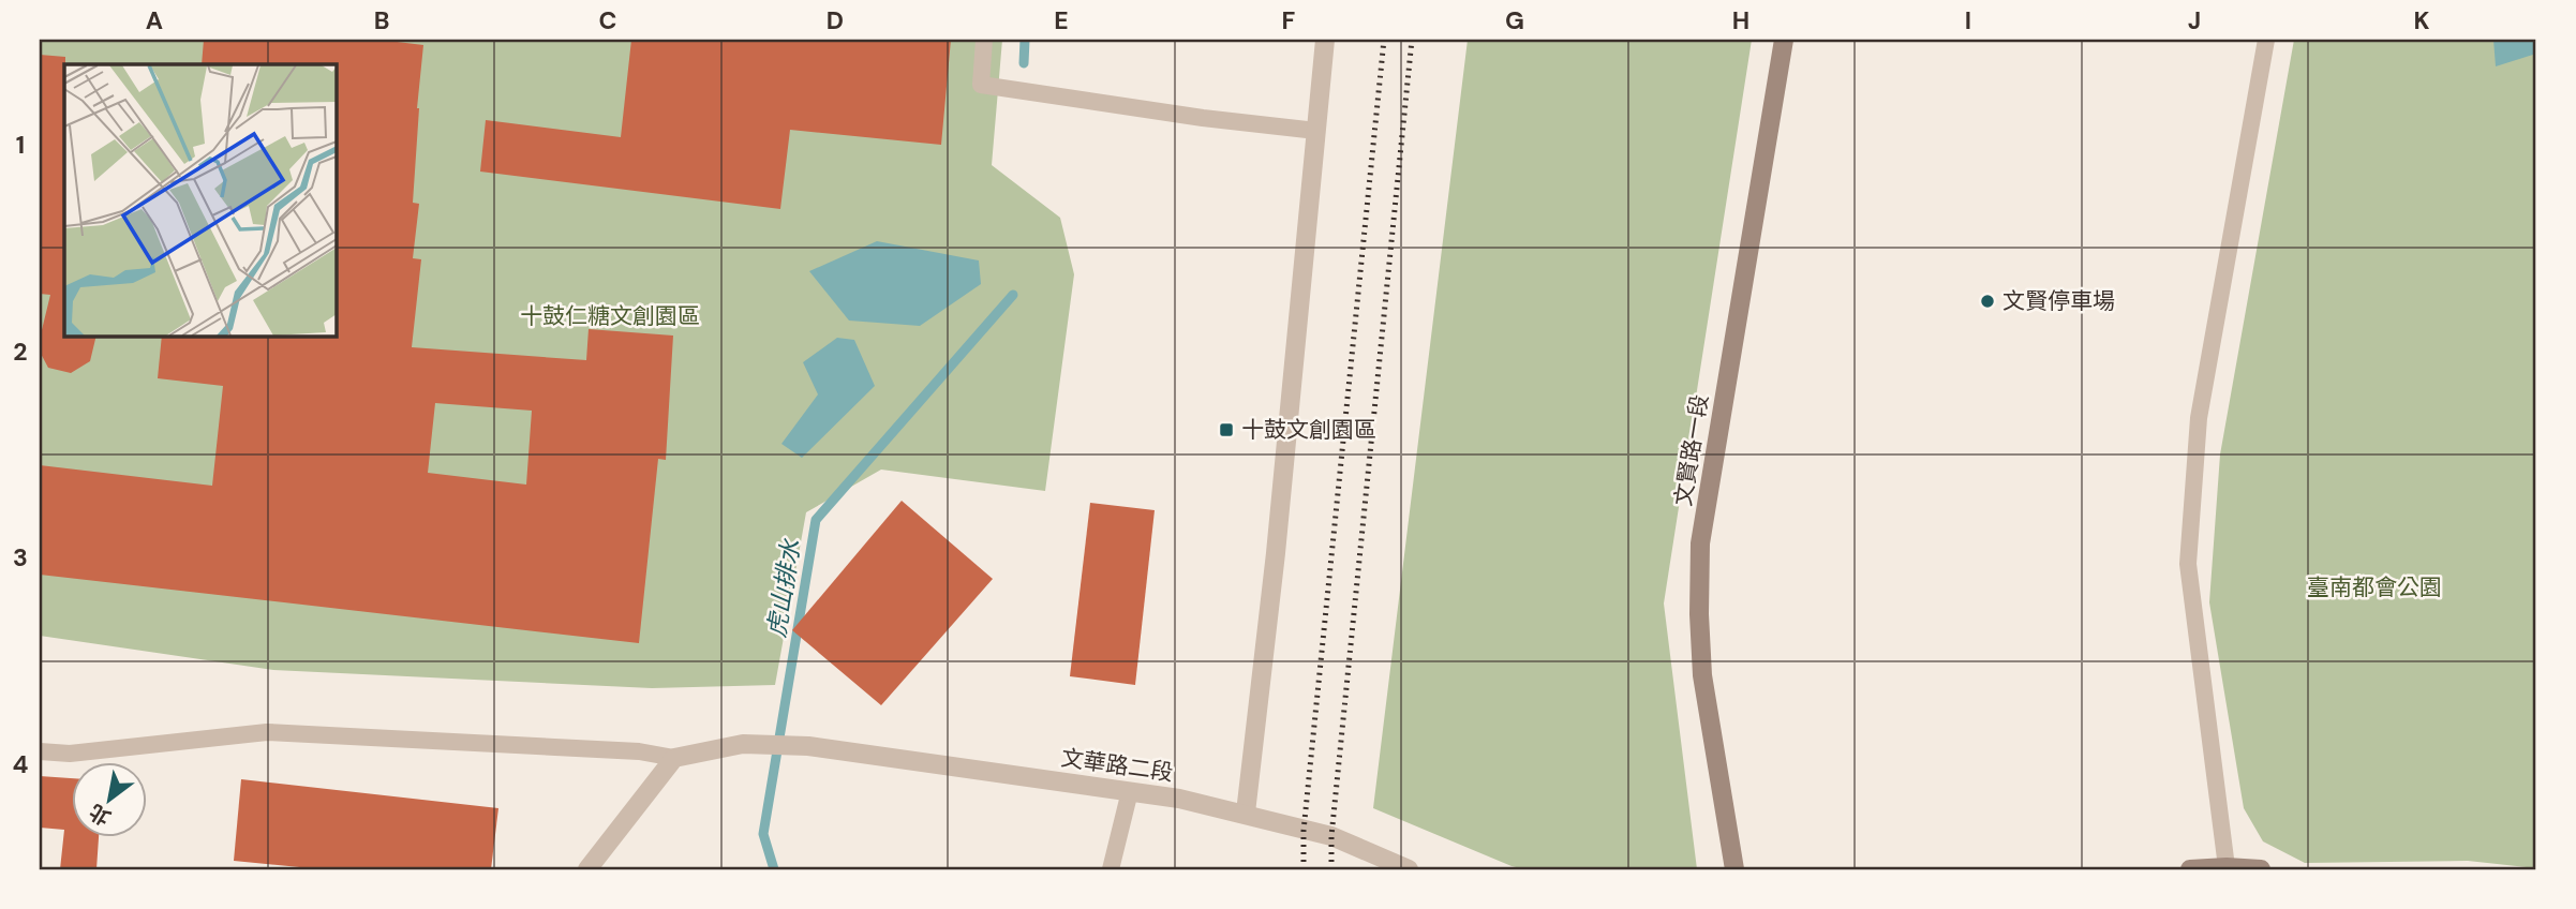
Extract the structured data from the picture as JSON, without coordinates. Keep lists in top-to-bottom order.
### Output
{
  "streets": {
    "street": ["文賢路一段", "文華路二段"]
  },
  "water": ["虎山排水"],
  "parks": ["十鼓仁糖文創園區", "臺南都會公園"],
  "places": {
    "other": ["文賢停車場"],
    "transit": ["十鼓文創園區"]
  },
  "north": "bottom left",
  "grid": {
    "columns": [
      "A",
      "B",
      "C",
      "D",
      "E",
      "F",
      "G",
      "H",
      "I",
      "J",
      "K"
    ],
    "rows": [
      "1",
      "2",
      "3",
      "4"
    ]
  }
}
